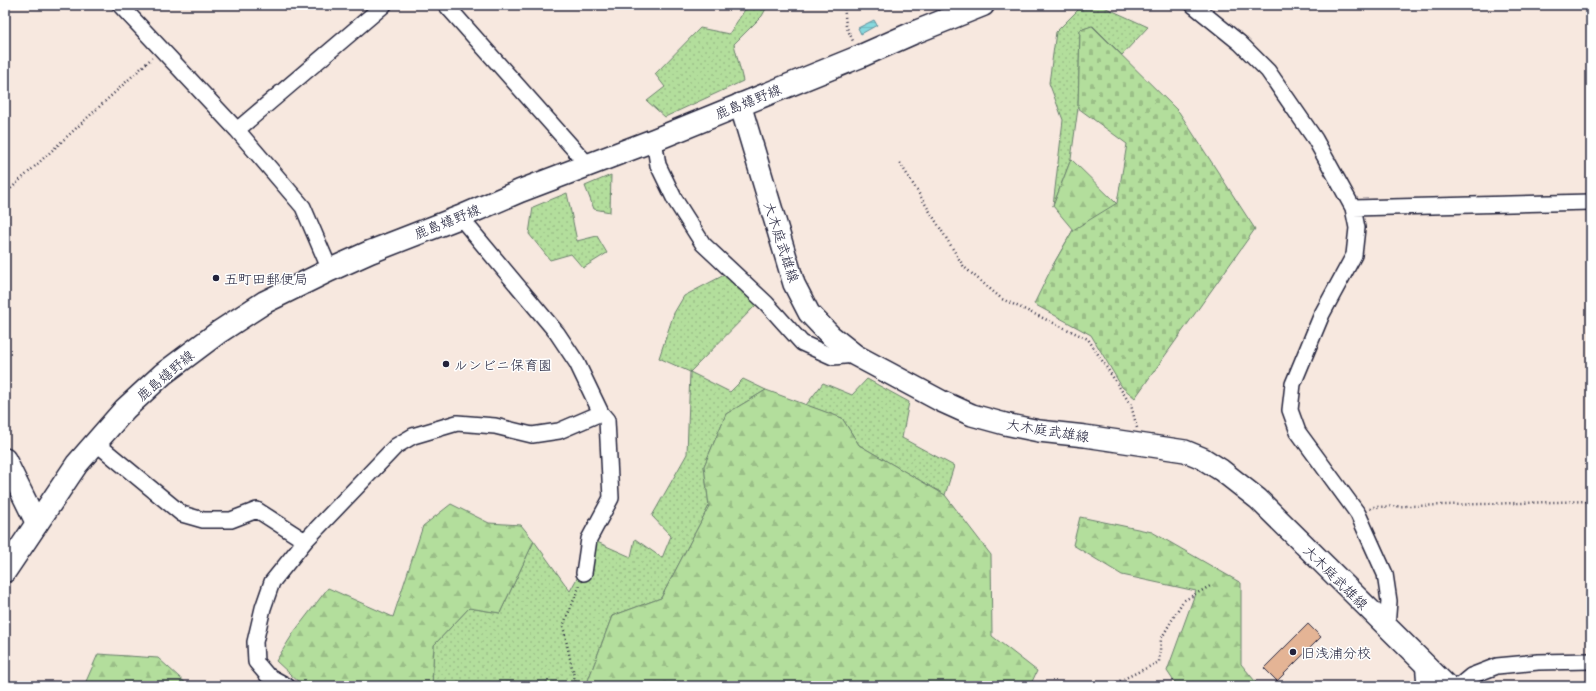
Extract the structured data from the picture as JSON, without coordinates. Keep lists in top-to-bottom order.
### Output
{
  "streets": {
    "main road": ["鹿島嬉野線", "大木庭武雄線"]
  },
  "crossings": [
    ["鹿島嬉野線", "大木庭武雄線"]
  ],
  "places": ["五町田郵便局", "ルンビニ保育園", "旧浅浦分校"]
}
